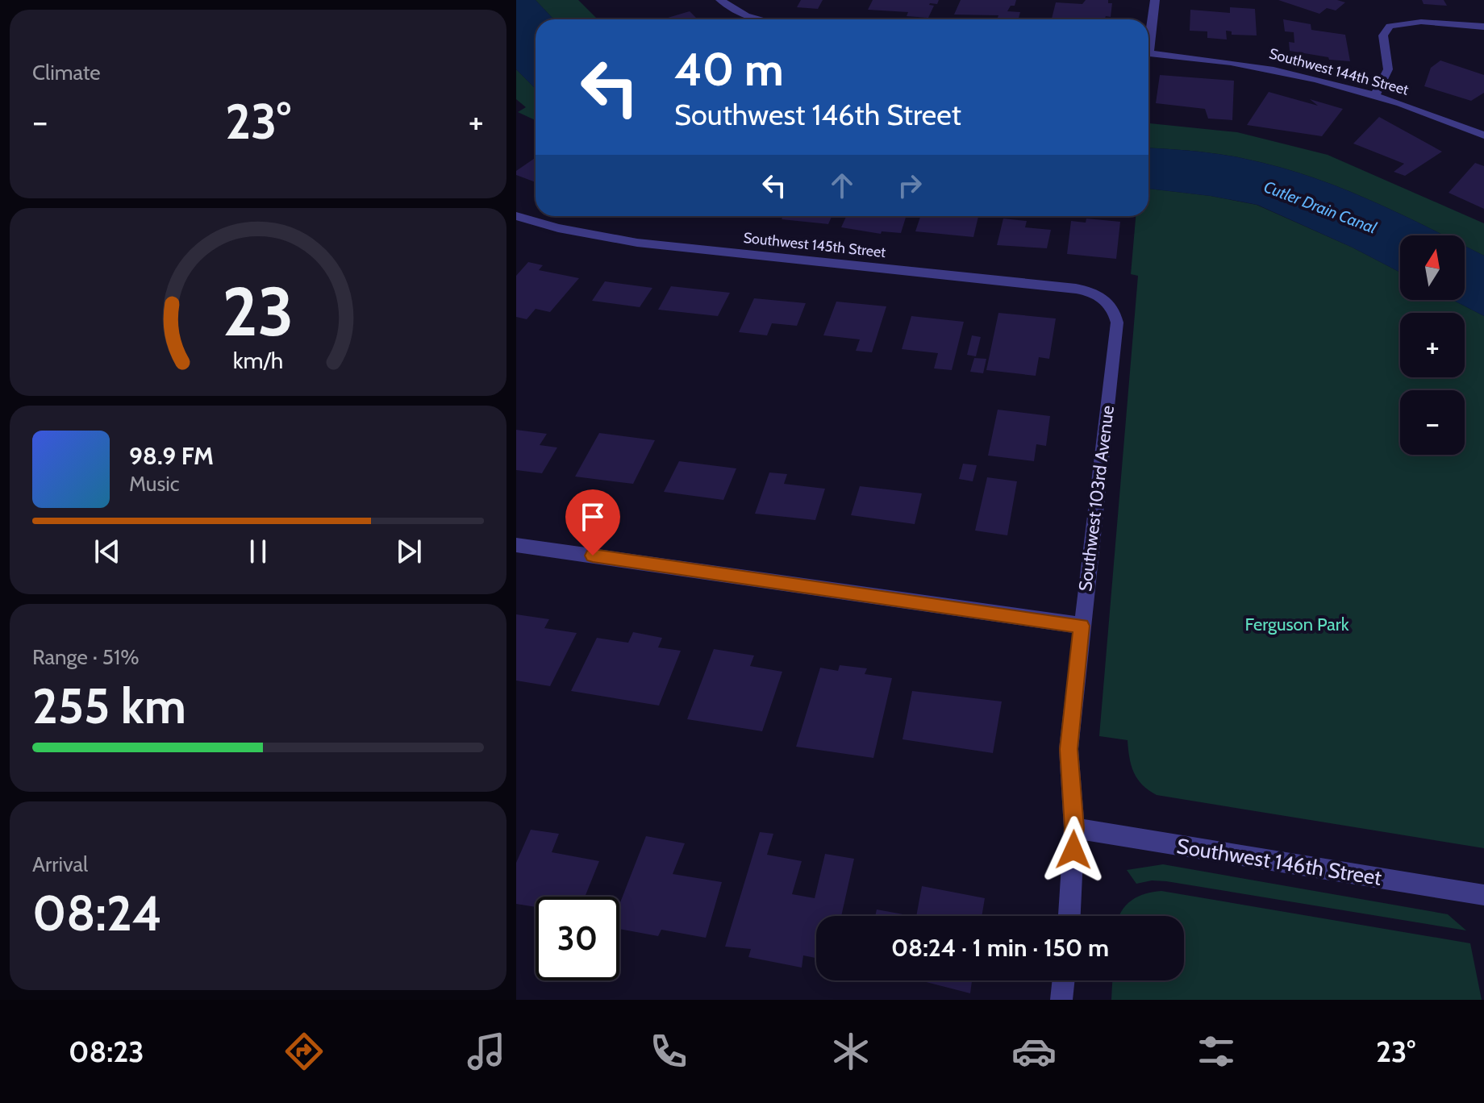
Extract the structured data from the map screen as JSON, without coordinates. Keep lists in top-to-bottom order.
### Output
{
  "streets": {
    "street": [
      "Southwest 144th Street",
      "Southwest 145th Street",
      "Southwest 103rd Avenue",
      "Southwest 146th Street"
    ]
  },
  "crossings": [
    ["Southwest 145th Street", "Southwest 103rd Avenue"],
    ["Southwest 103rd Avenue", "Southwest 146th Street"]
  ],
  "water": ["Cutler Drain Canal"],
  "parks": ["Ferguson Park"],
  "north": "top",
  "page": {
    "tile": [
      "Climate",
      ["Range · 51%", "255 km"],
      ["Arrival", "08:24"]
    ],
    "turn": ["40 m", "Southwest 146th Street"],
    "heat": ["−", "23°", "+"],
    "map_buttons": ["+", "−"],
    "song": ["98.9 FM", "Music"],
    "limit": "30",
    "trip": "08:24 · 1 min · 150 m",
    "tabs": ["08:23", "23°"],
    "gauge": ["23", "km/h"]
  }
}
